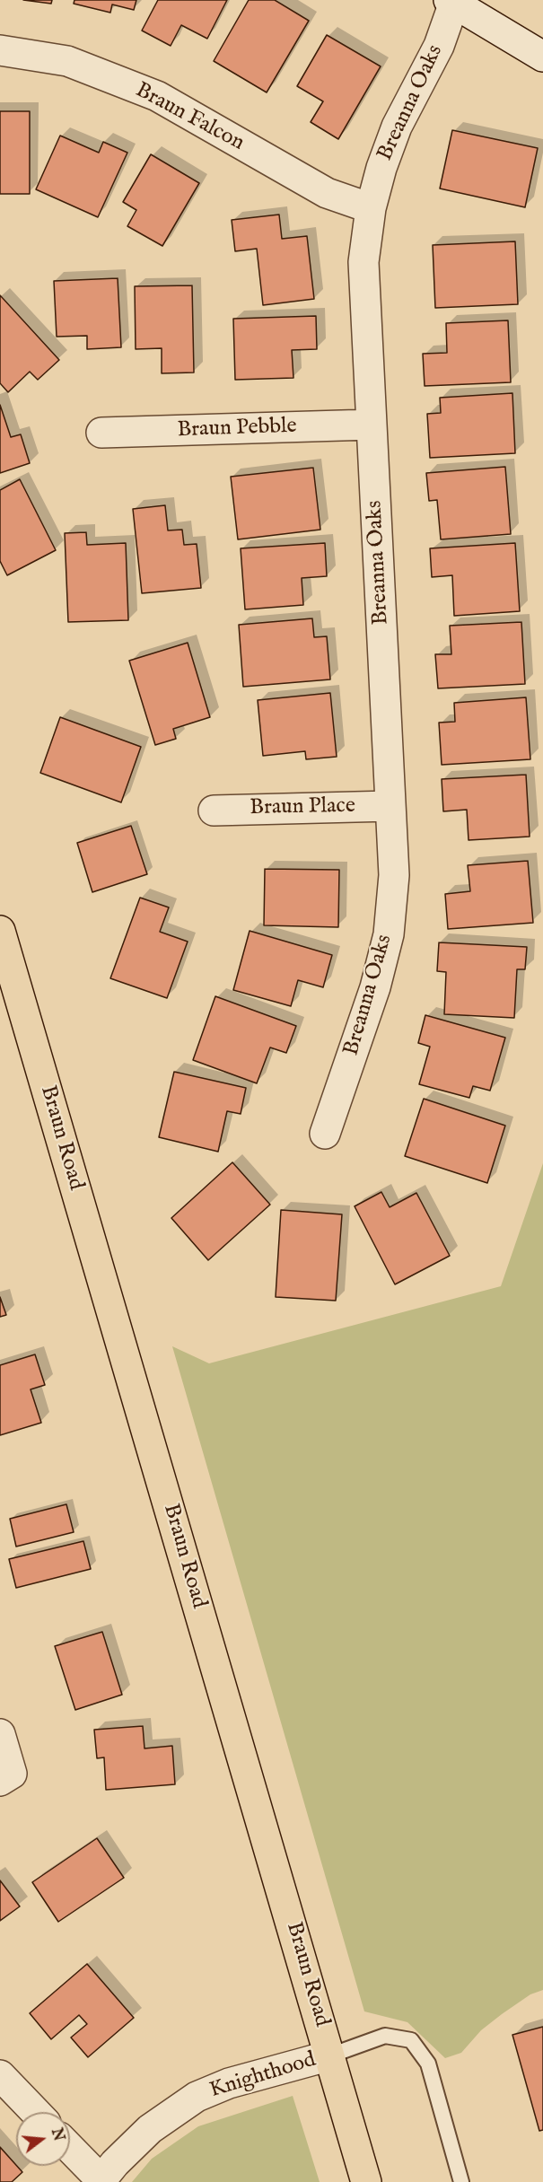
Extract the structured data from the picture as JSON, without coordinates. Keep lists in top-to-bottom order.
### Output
{
  "streets": {
    "main road": ["Braun Road"],
    "street": [
      "Breanna Oaks",
      "Braun Falcon",
      "Braun Pebble",
      "Braun Place",
      "Knighthood"
    ]
  },
  "crossings": [
    ["Breanna Oaks", "Braun Falcon"],
    ["Breanna Oaks", "Braun Pebble"],
    ["Breanna Oaks", "Braun Place"],
    ["Braun Road", "Knighthood"]
  ],
  "north": "right"
}
